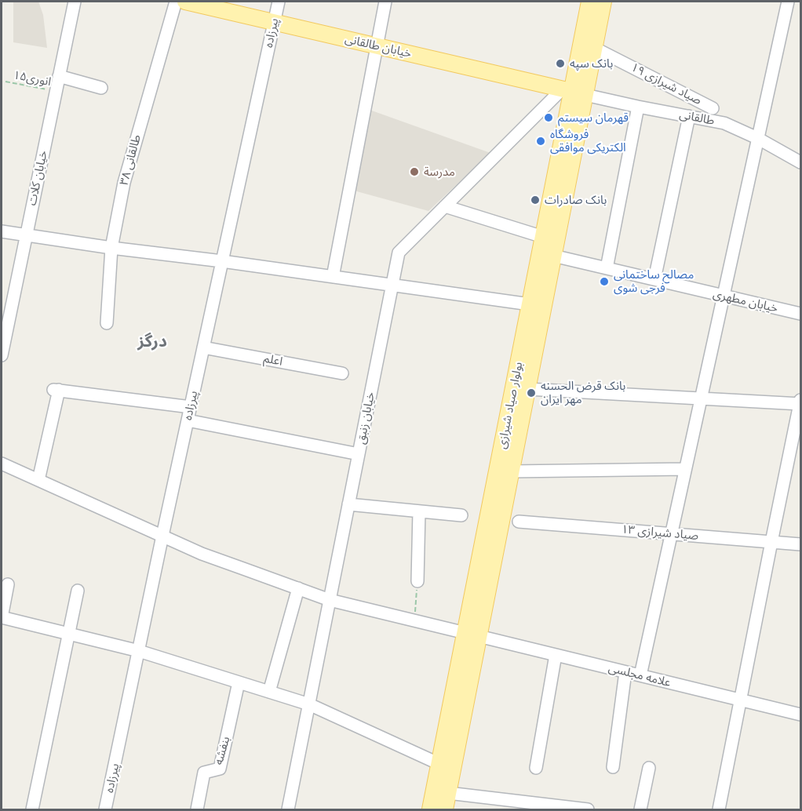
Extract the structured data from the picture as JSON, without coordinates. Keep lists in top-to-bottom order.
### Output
{
  "streets": {
    "main road": ["خیابان طالقانی", "بولوار صیاد شیرازی"],
    "street": [
      "پیرزاده",
      "صیاد شیرازی ۱۹",
      "طالقانی",
      "طالقانی ۳۸",
      "خیابان کلات",
      "خیابان مطهری",
      "اعلم",
      "خیابان زنبق",
      "صیاد شیرازی ۱۳",
      "علامه مجلسی",
      "بنفشه"
    ],
    "path": ["انوری۱۵"]
  },
  "crossings": [
    ["پیرزاده", "خیابان طالقانی"],
    ["پیرزاده", "اعلم"],
    ["پیرزاده", "علامه مجلسی"],
    ["خیابان طالقانی", "طالقانی"],
    ["خیابان طالقانی", "بولوار صیاد شیرازی"],
    ["خیابان طالقانی", "خیابان زنبق"],
    ["انوری۱۵", "خیابان کلات"],
    ["صیاد شیرازی ۱۹", "بولوار صیاد شیرازی"],
    ["طالقانی", "بولوار صیاد شیرازی"],
    ["طالقانی", "خیابان زنبق"],
    ["خیابان مطهری", "بولوار صیاد شیرازی"],
    ["بولوار صیاد شیرازی", "خیابان زنبق"],
    ["بولوار صیاد شیرازی", "علامه مجلسی"],
    ["خیابان زنبق", "علامه مجلسی"]
  ],
  "districts": ["درگز"],
  "places": [
    "بانک سپه",
    "قهرمان سیستم",
    "فروشگاه الکتریکی موافقی",
    "مدرسة",
    "بانک صادرات",
    "مصالح ساختمانی فرجی شوی",
    "بانک قرض الحسنه مهر ایران"
  ]
}
